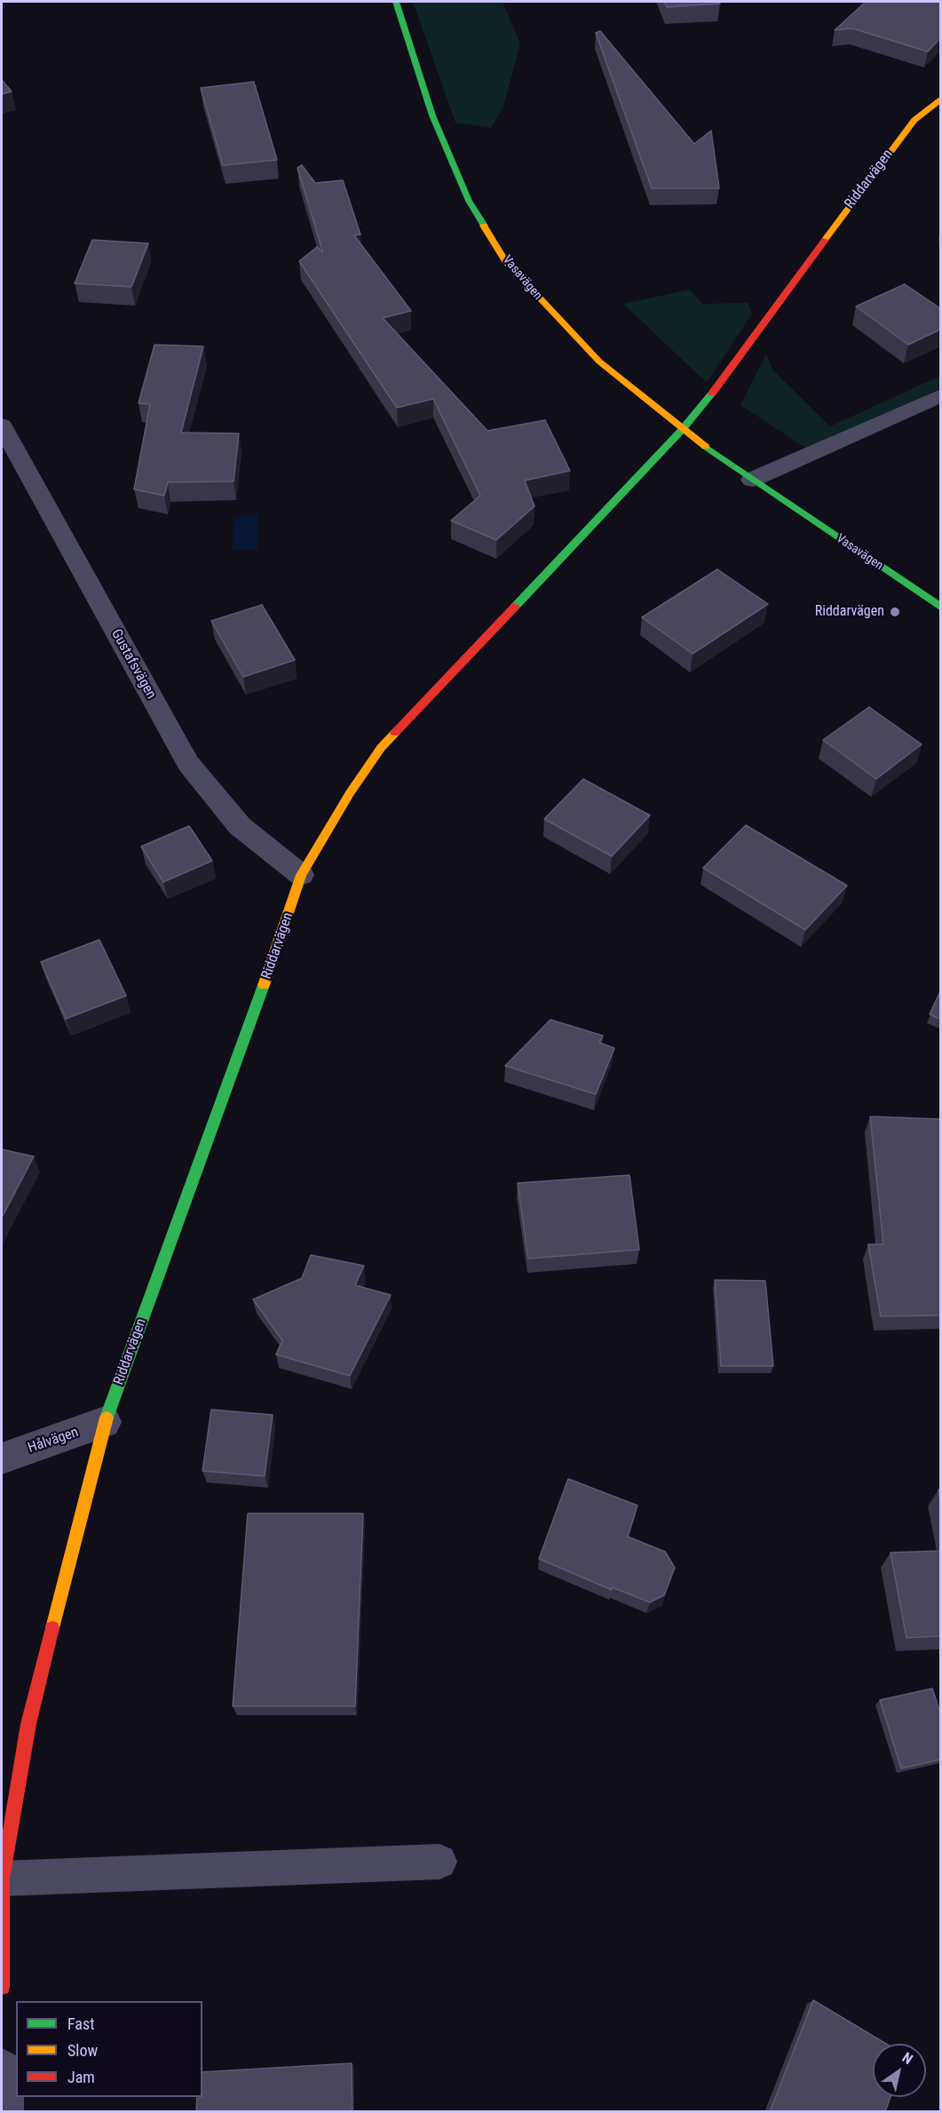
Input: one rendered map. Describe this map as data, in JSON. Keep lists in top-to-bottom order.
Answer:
{
  "streets": {
    "street": [
      "Riddarvägen",
      "Vasavägen",
      "Gustafsvägen",
      "Hålvägen"
    ]
  },
  "crossings": [
    ["Riddarvägen", "Vasavägen"],
    ["Riddarvägen", "Gustafsvägen"],
    ["Riddarvägen", "Hålvägen"]
  ],
  "places": ["Riddarvägen"],
  "legend": ["Fast", "Slow", "Jam"],
  "north": "top right"
}
